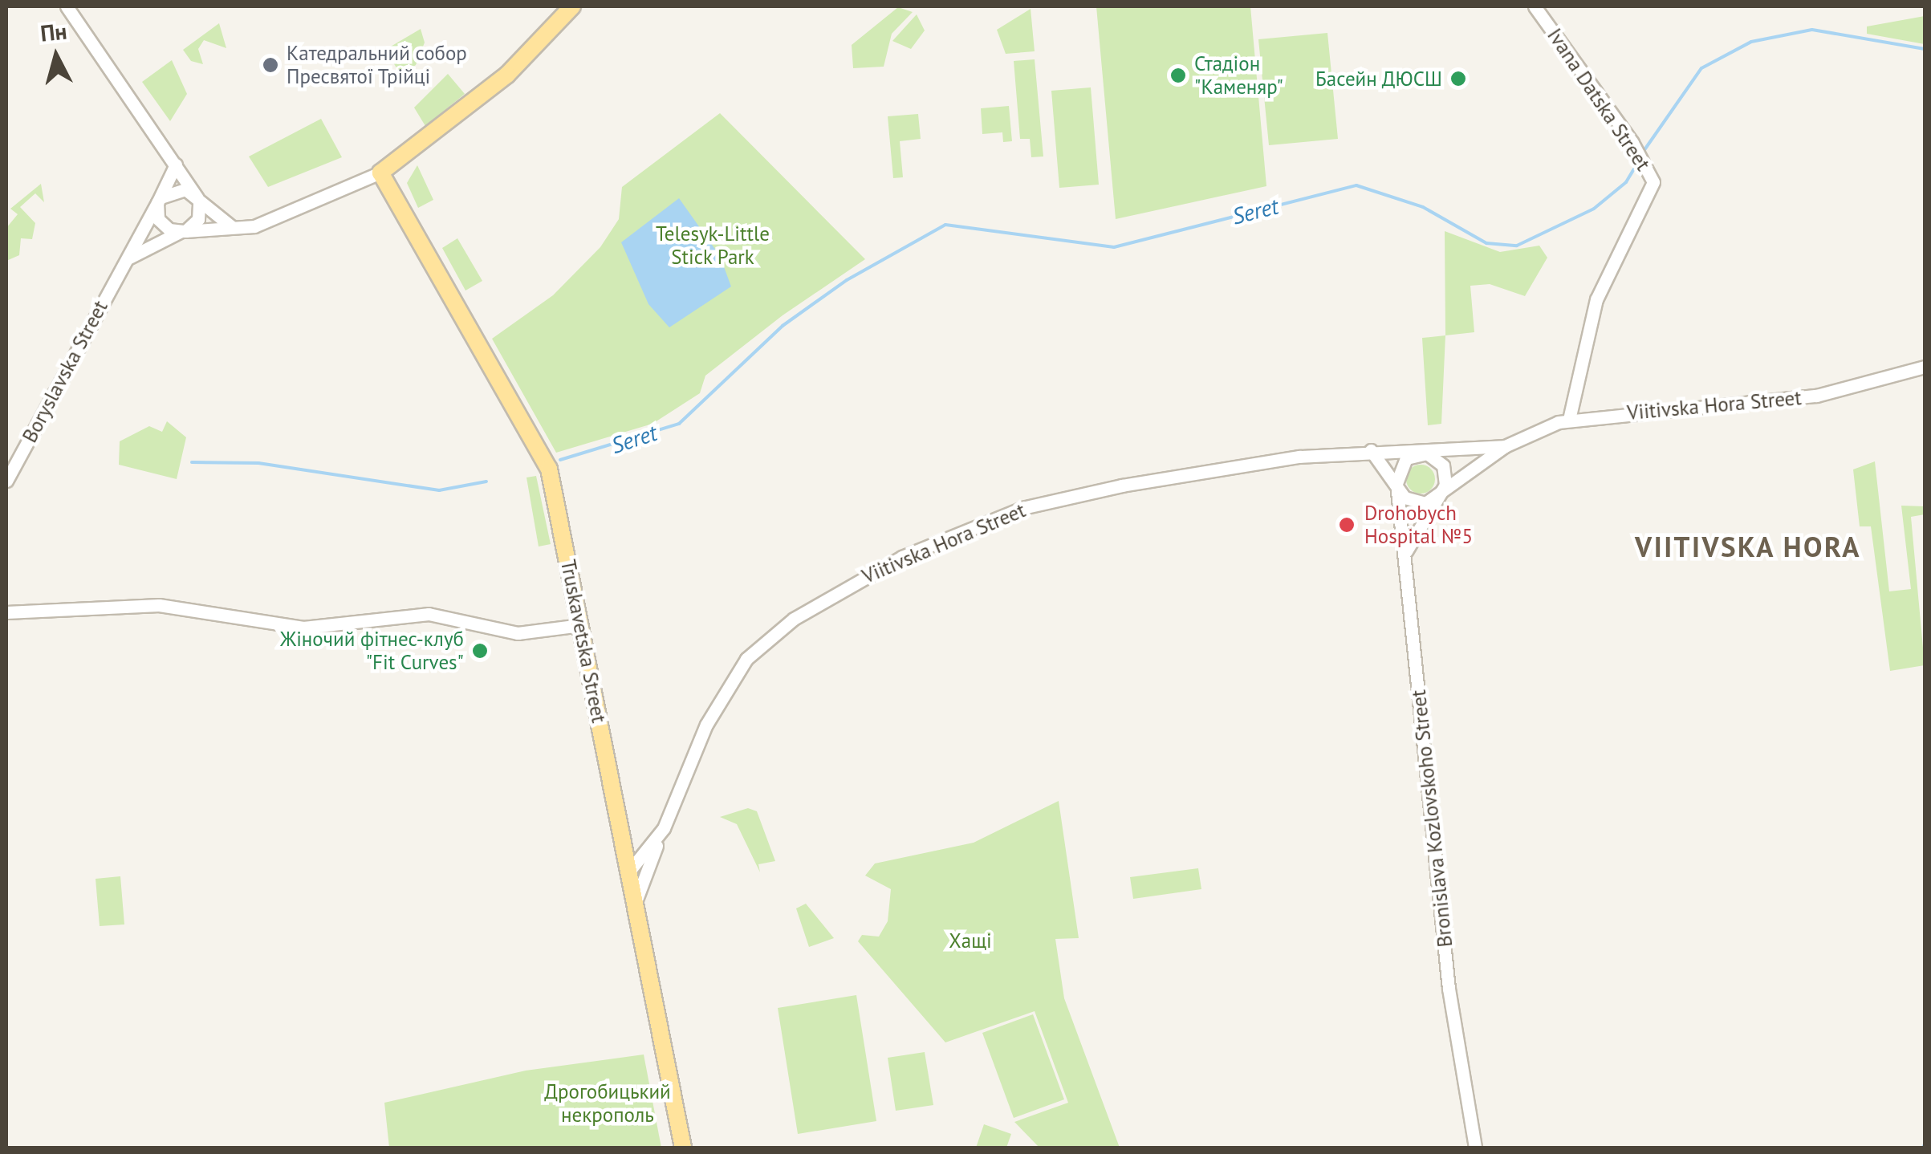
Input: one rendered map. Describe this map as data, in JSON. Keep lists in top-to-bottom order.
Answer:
{
  "streets": {
    "main road": ["Truskavetska Street"],
    "street": [
      "Ivana Datska Street",
      "Boryslavska Street",
      "Viitivska Hora Street",
      "Bronislava Kozlovskoho Street"
    ]
  },
  "crossings": [
    ["Ivana Datska Street", "Viitivska Hora Street"],
    ["Viitivska Hora Street", "Truskavetska Street"],
    ["Viitivska Hora Street", "Bronislava Kozlovskoho Street"]
  ],
  "districts": ["VIITIVSKA HORA"],
  "water": ["Seret"],
  "parks": ["Telesyk-Little Stick Park", "Хащі", "Дрогобицький некрополь"],
  "places": [
    "Катедральний собор Пресвятої Трійці",
    "Стадіон \"Каменяр\"",
    "Басейн ДЮСШ",
    "Drohobych Hospital №5",
    "Жіночий фітнес-клуб \"Fit Curves\""
  ],
  "north": "top"
}
